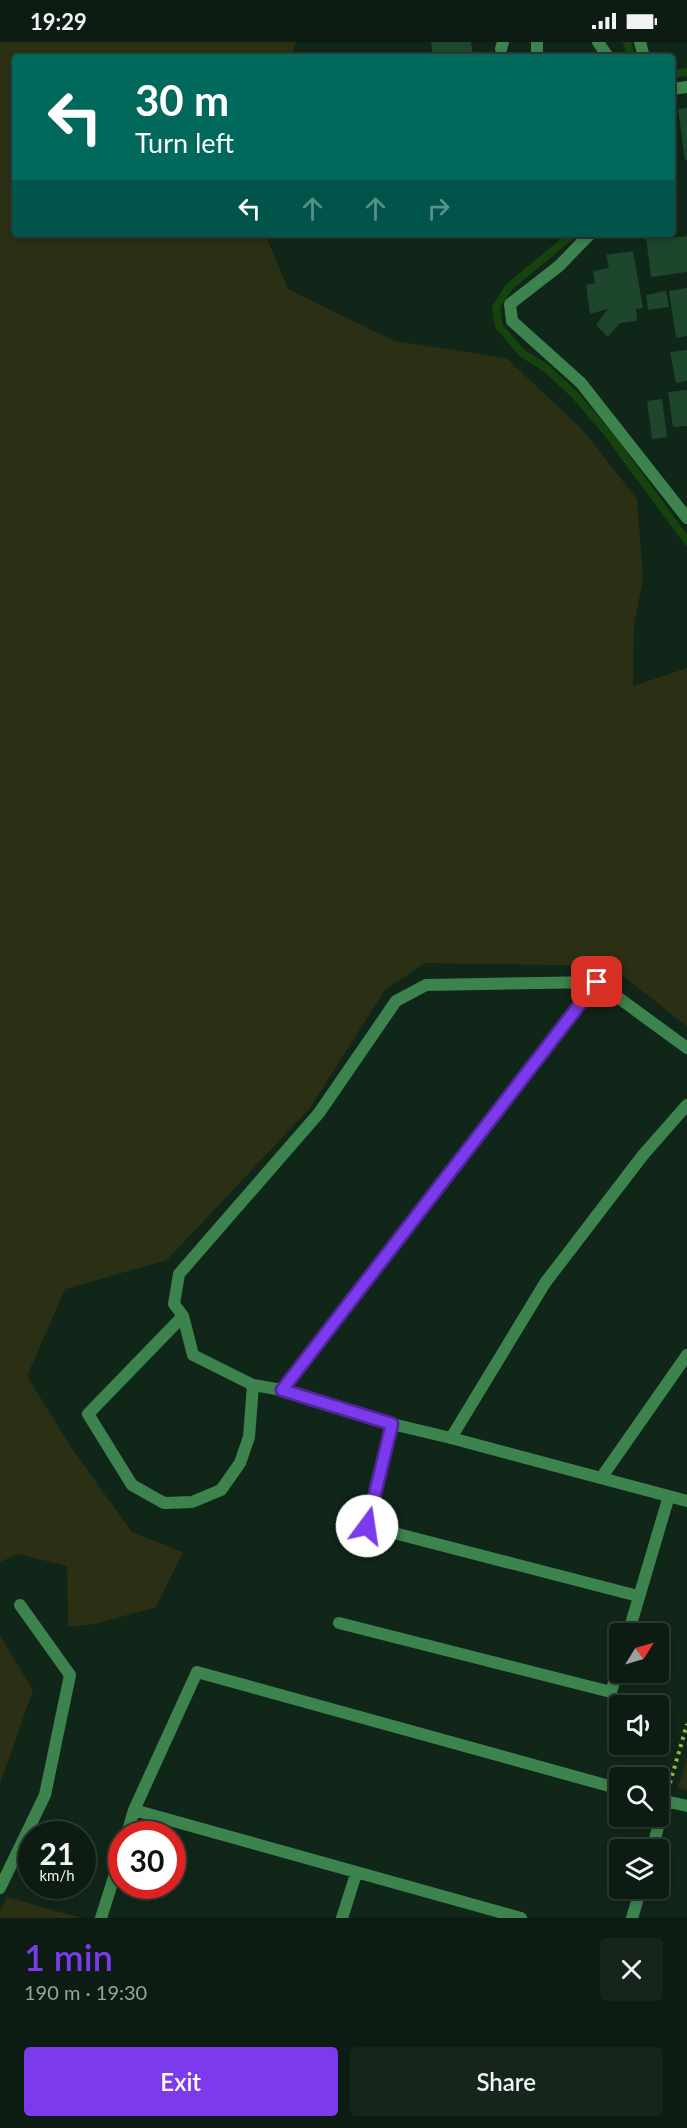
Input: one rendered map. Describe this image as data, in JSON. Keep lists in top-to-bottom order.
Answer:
{
  "north": "top right",
  "page": {
    "status": "19:29",
    "turn": ["30 m", "Turn left"],
    "speed": "21 km/h",
    "limit": "30",
    "heading": ["1 min", "190 m · 19:30"],
    "buttons": ["Exit", "Share"]
  }
}
